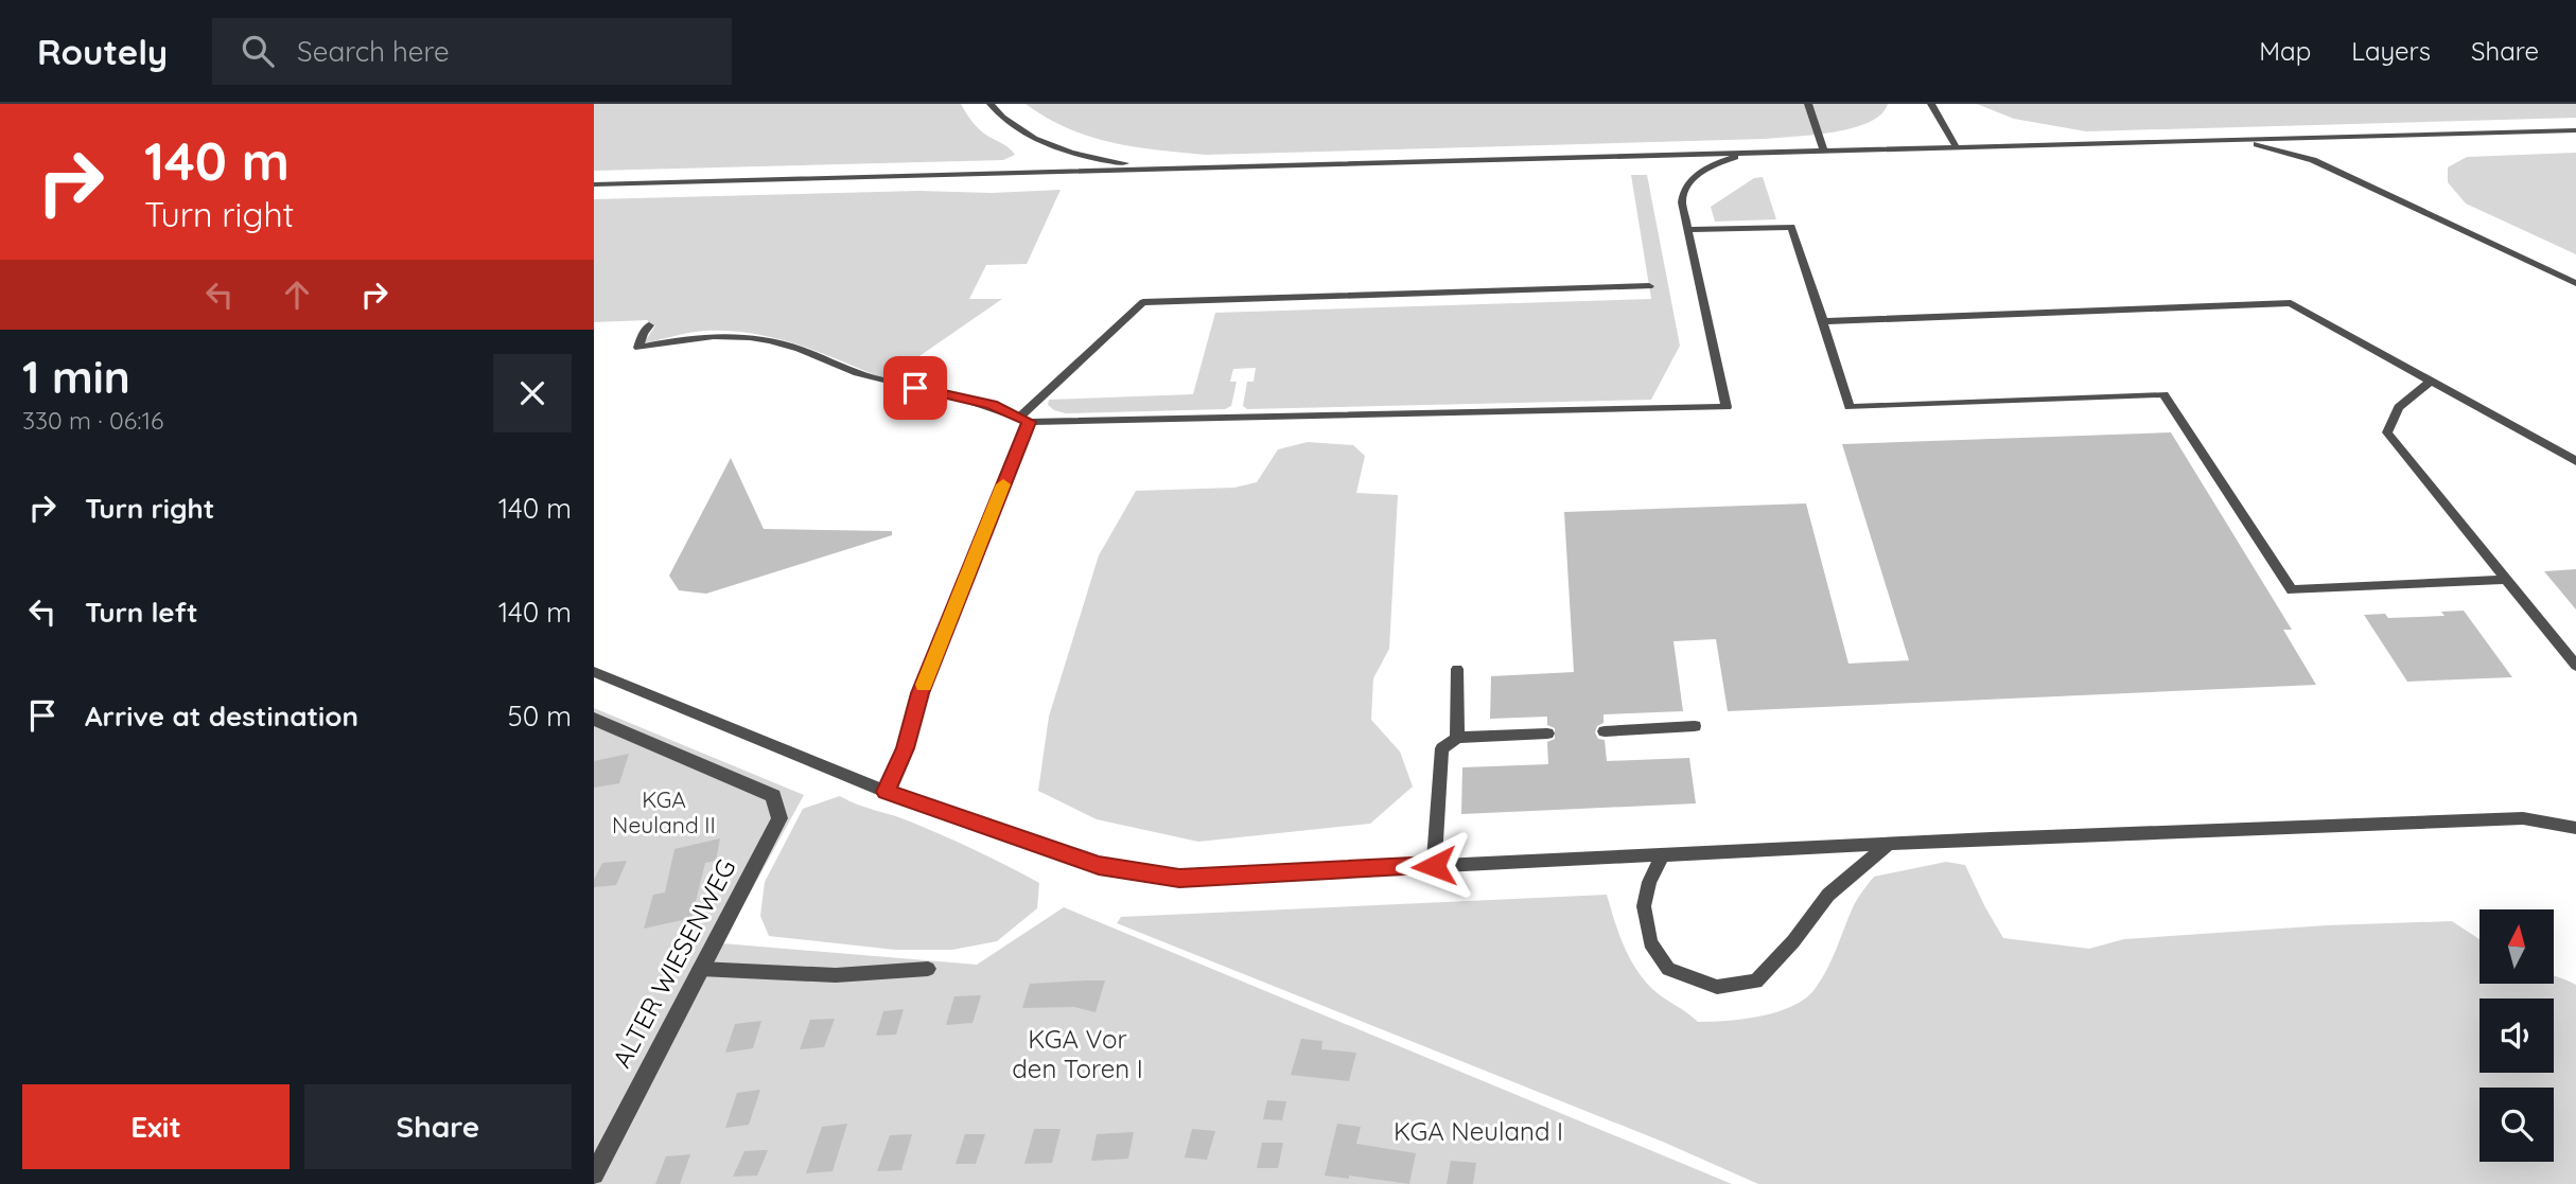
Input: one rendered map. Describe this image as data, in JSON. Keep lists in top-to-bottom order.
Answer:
{
  "streets": {
    "street": ["ALTER WIESENWEG"]
  },
  "parks": ["KGA Neuland II", "KGA Vor den Toren I", "KGA Neuland I"],
  "north": "top",
  "page": {
    "header": "Routely",
    "search": "Search here",
    "nav": ["Map", "Layers", "Share"],
    "turn": ["140 m", "Turn right"],
    "heading": ["1 min", "330 m · 06:16"],
    "list": [
      {
        "name": "Turn right",
        "value": "140 m"
      },
      {
        "name": "Turn left",
        "value": "140 m"
      },
      {
        "name": "Arrive at destination",
        "value": "50 m"
      }
    ],
    "buttons": ["Exit", "Share"]
  }
}
